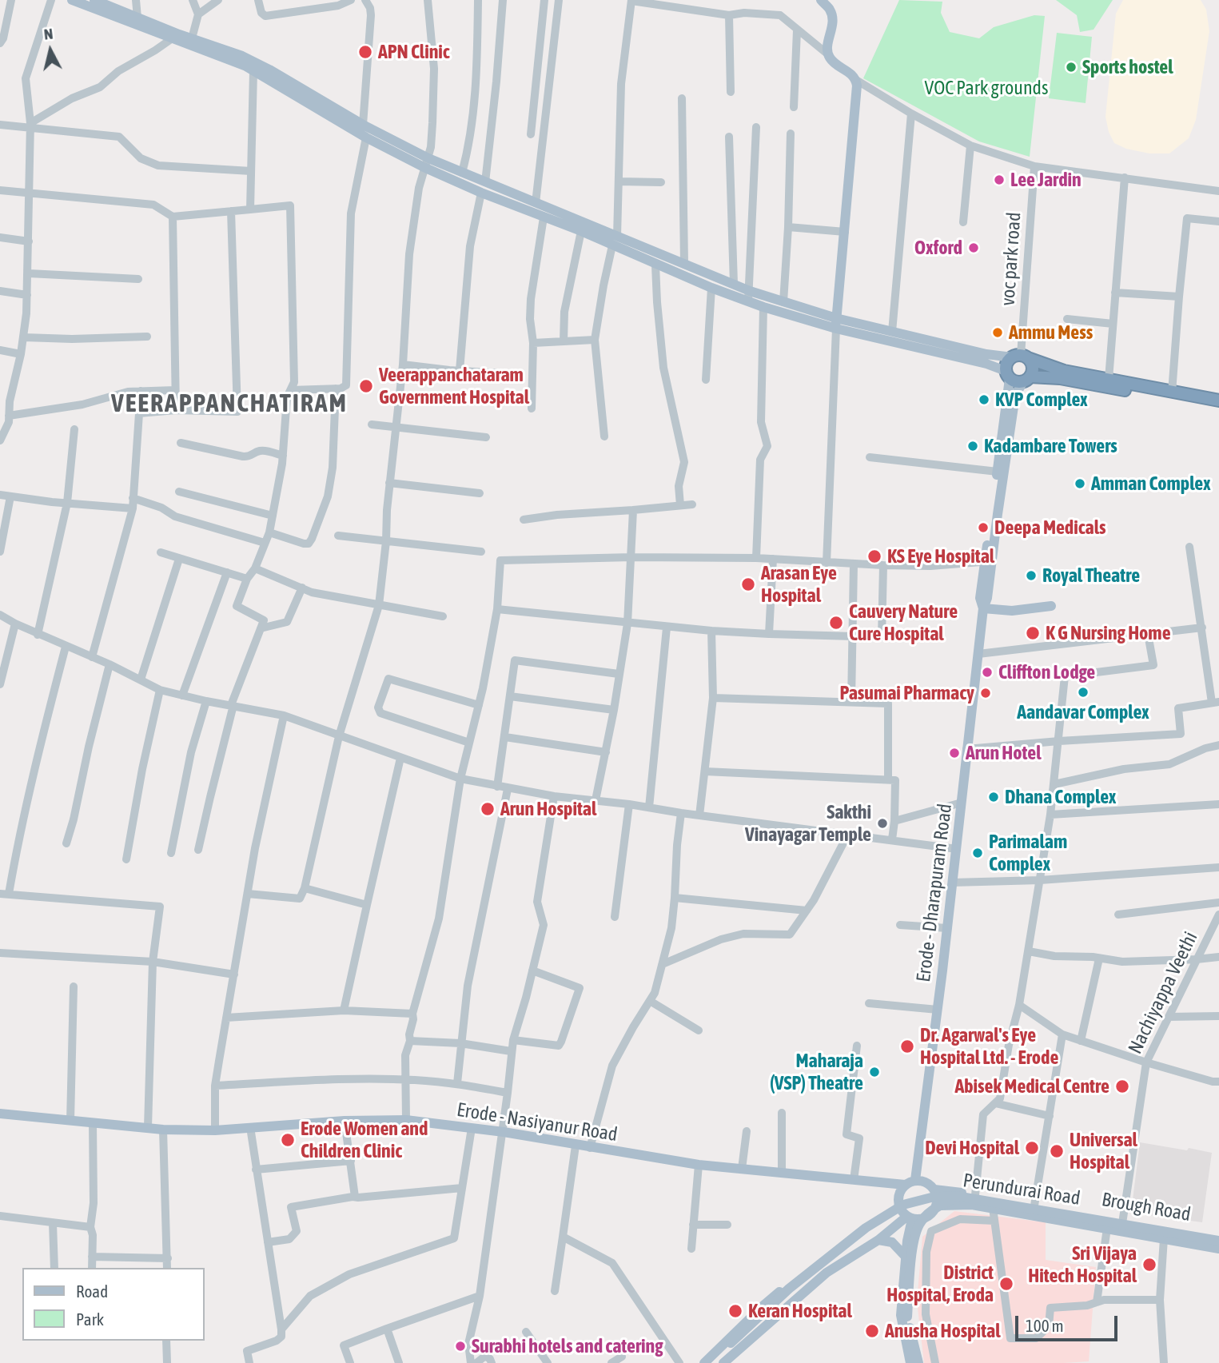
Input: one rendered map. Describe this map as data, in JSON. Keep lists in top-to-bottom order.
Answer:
{
  "streets": {
    "main road": [
      "Erode - Dharapuram Road",
      "Erode - Nasiyanur Road",
      "Perundurai Road",
      "Brough Road"
    ],
    "street": ["voc park road", "Nachiyappa Veethi"]
  },
  "crossings": [
    ["voc park road", "Erode - Dharapuram Road"],
    ["Erode - Dharapuram Road", "Erode - Nasiyanur Road"],
    ["Erode - Dharapuram Road", "Brough Road"],
    ["Nachiyappa Veethi", "Brough Road"],
    ["Erode - Nasiyanur Road", "Brough Road"],
    ["Perundurai Road", "Brough Road"]
  ],
  "districts": ["VEERAPPANCHATIRAM"],
  "parks": ["VOC Park grounds"],
  "places": [
    "APN Clinic",
    "Sports hostel",
    "Lee Jardin",
    "Oxford",
    "Ammu Mess",
    "Veerappanchataram Government Hospital",
    "KVP Complex",
    "Kadambare Towers",
    "Amman Complex",
    "Deepa Medicals",
    "KS Eye Hospital",
    "Royal Theatre",
    "Arasan Eye Hospital",
    "Cauvery Nature Cure Hospital",
    "K G Nursing Home",
    "Cliffton Lodge",
    "Aandavar Complex",
    "Pasumai Pharmacy",
    "Arun Hotel",
    "Dhana Complex",
    "Arun Hospital",
    "Sakthi Vinayagar Temple",
    "Parimalam Complex",
    "Dr. Agarwal's Eye Hospital Ltd. - Erode",
    "Maharaja (VSP) Theatre",
    "Abisek Medical Centre",
    "Erode Women and Children Clinic",
    "Devi Hospital",
    "Universal Hospital",
    "Sri Vijaya Hitech Hospital",
    "District Hospital, Eroda",
    "Keran Hospital",
    "Anusha Hospital",
    "Surabhi hotels and catering"
  ],
  "legend": ["Road", "Park"],
  "scale_bar": "100 m",
  "north": "top"
}
